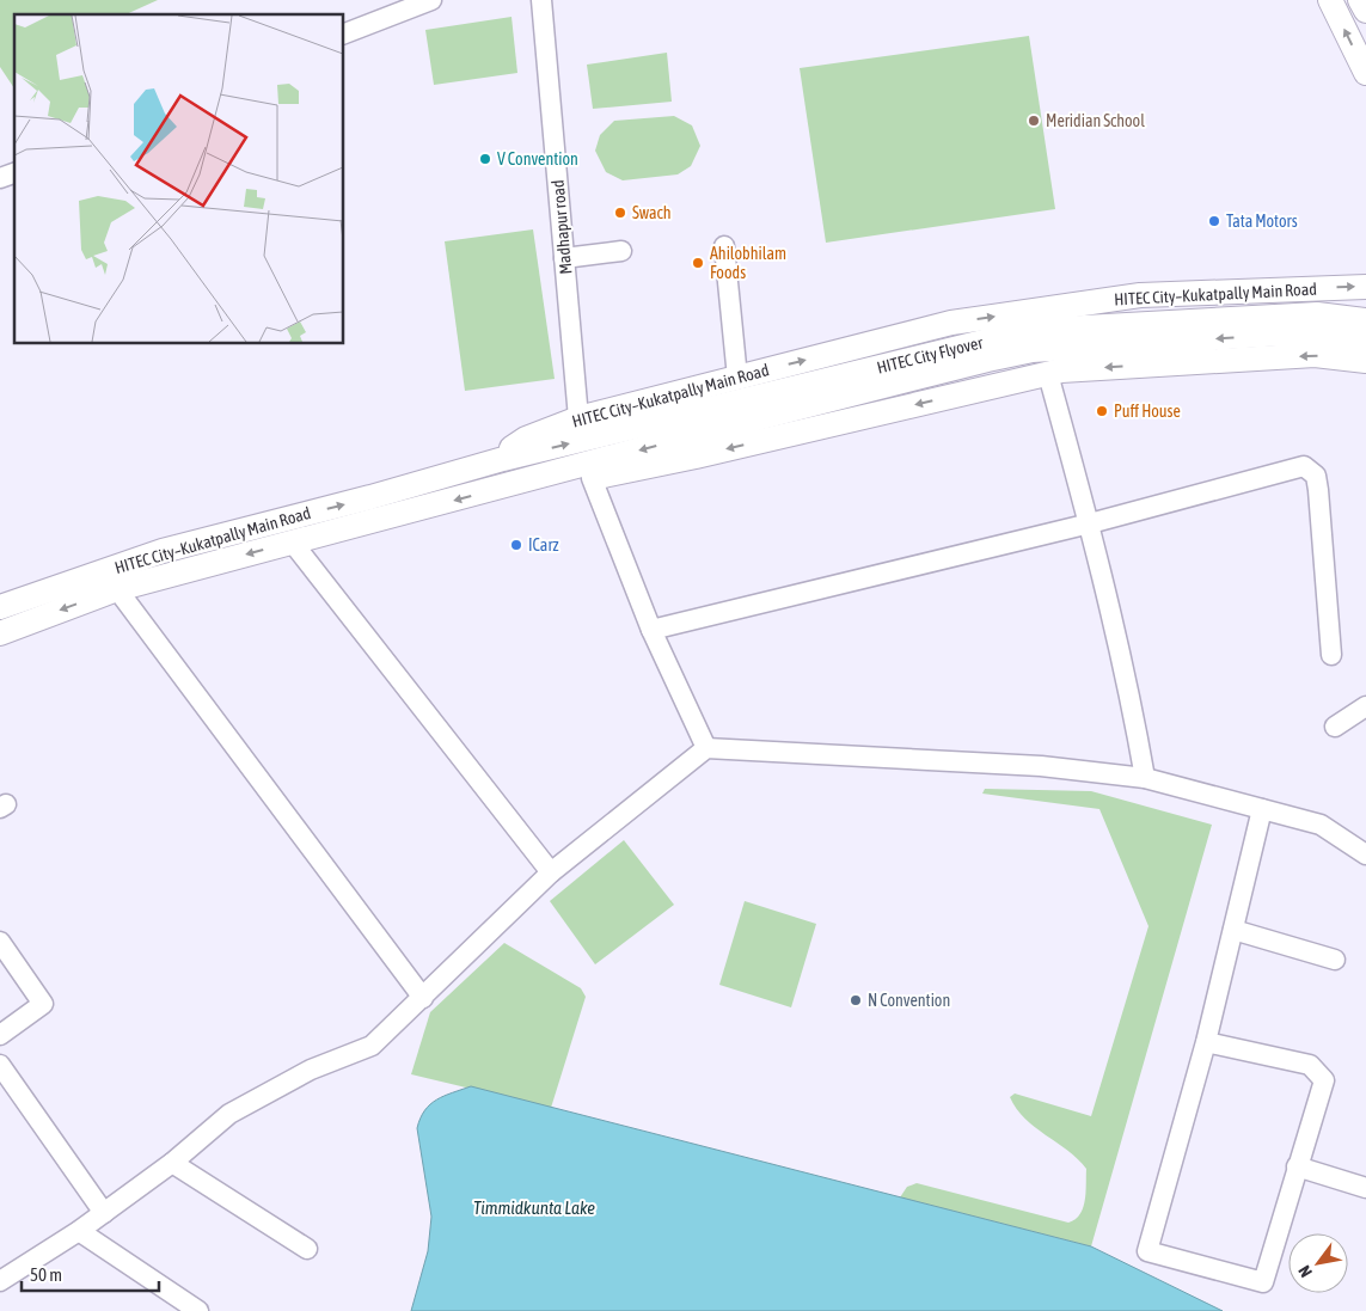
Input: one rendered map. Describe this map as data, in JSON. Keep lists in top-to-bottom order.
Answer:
{
  "streets": {
    "main road": ["HITEC City–Kukatpally Main Road", "HITEC City Flyover"],
    "street": ["Madhapur road"]
  },
  "crossings": [
    ["Madhapur road", "HITEC City–Kukatpally Main Road"],
    ["HITEC City–Kukatpally Main Road", "HITEC City Flyover"]
  ],
  "water": ["Timmidkunta Lake"],
  "places": [
    "Meridian School",
    "V Convention",
    "Swach",
    "Tata Motors",
    "Ahilobhilam Foods",
    "Puff House",
    "ICarz",
    "N Convention"
  ],
  "scale_bar": "50 m",
  "north": "bottom left"
}
